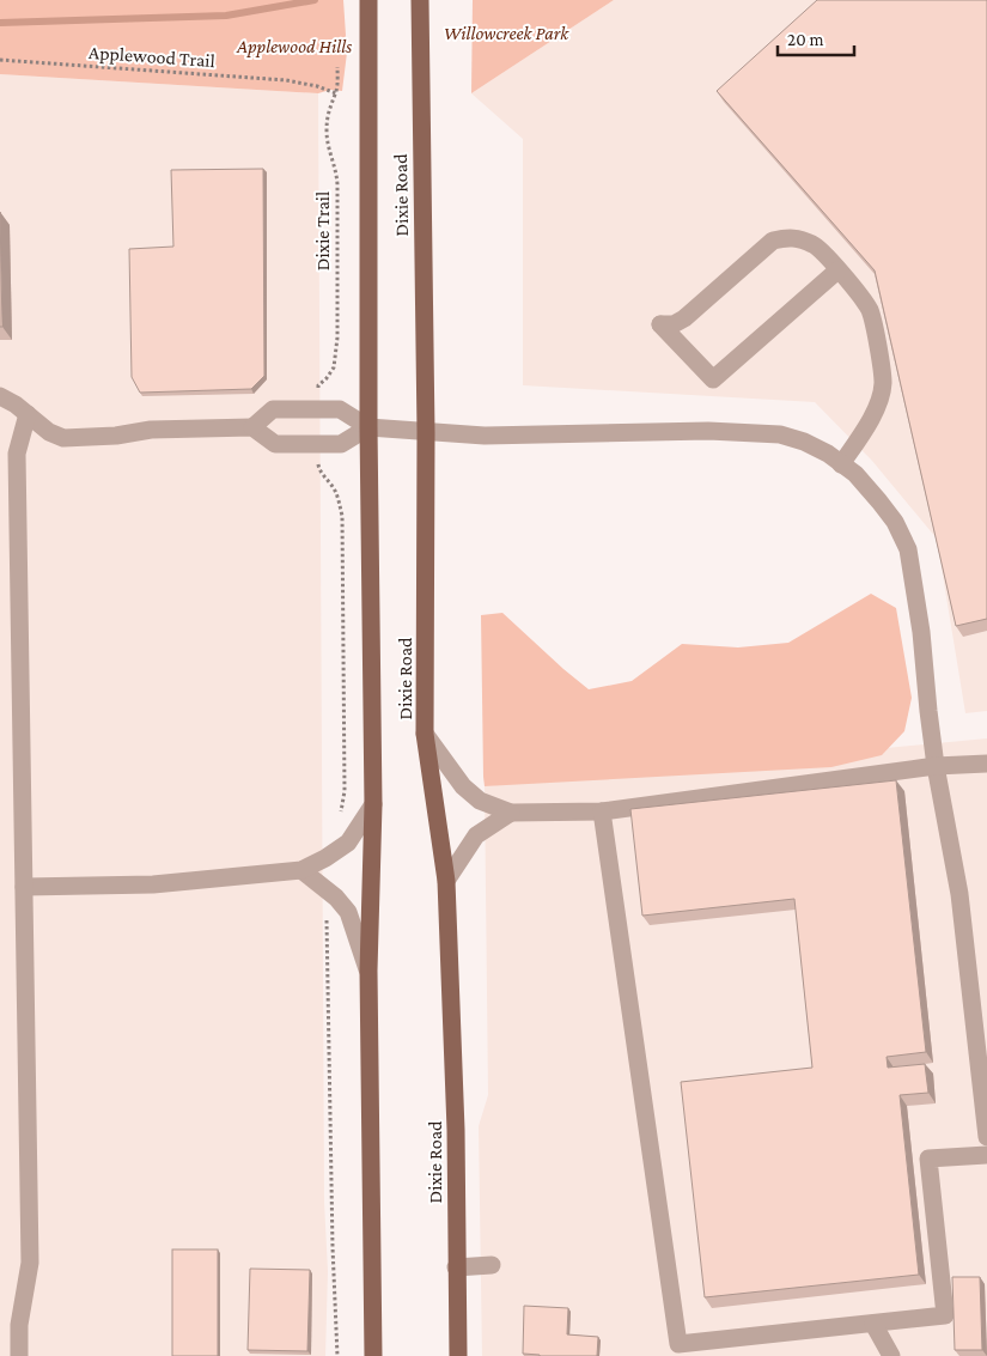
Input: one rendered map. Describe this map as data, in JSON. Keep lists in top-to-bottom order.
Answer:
{
  "streets": {
    "main road": ["Dixie Road"],
    "path": ["Applewood Trail", "Dixie Trail"]
  },
  "crossings": [
    ["Applewood Trail", "Dixie Trail"]
  ],
  "parks": ["Willowcreek Park", "Applewood Hills"],
  "scale_bar": "20 m"
}
